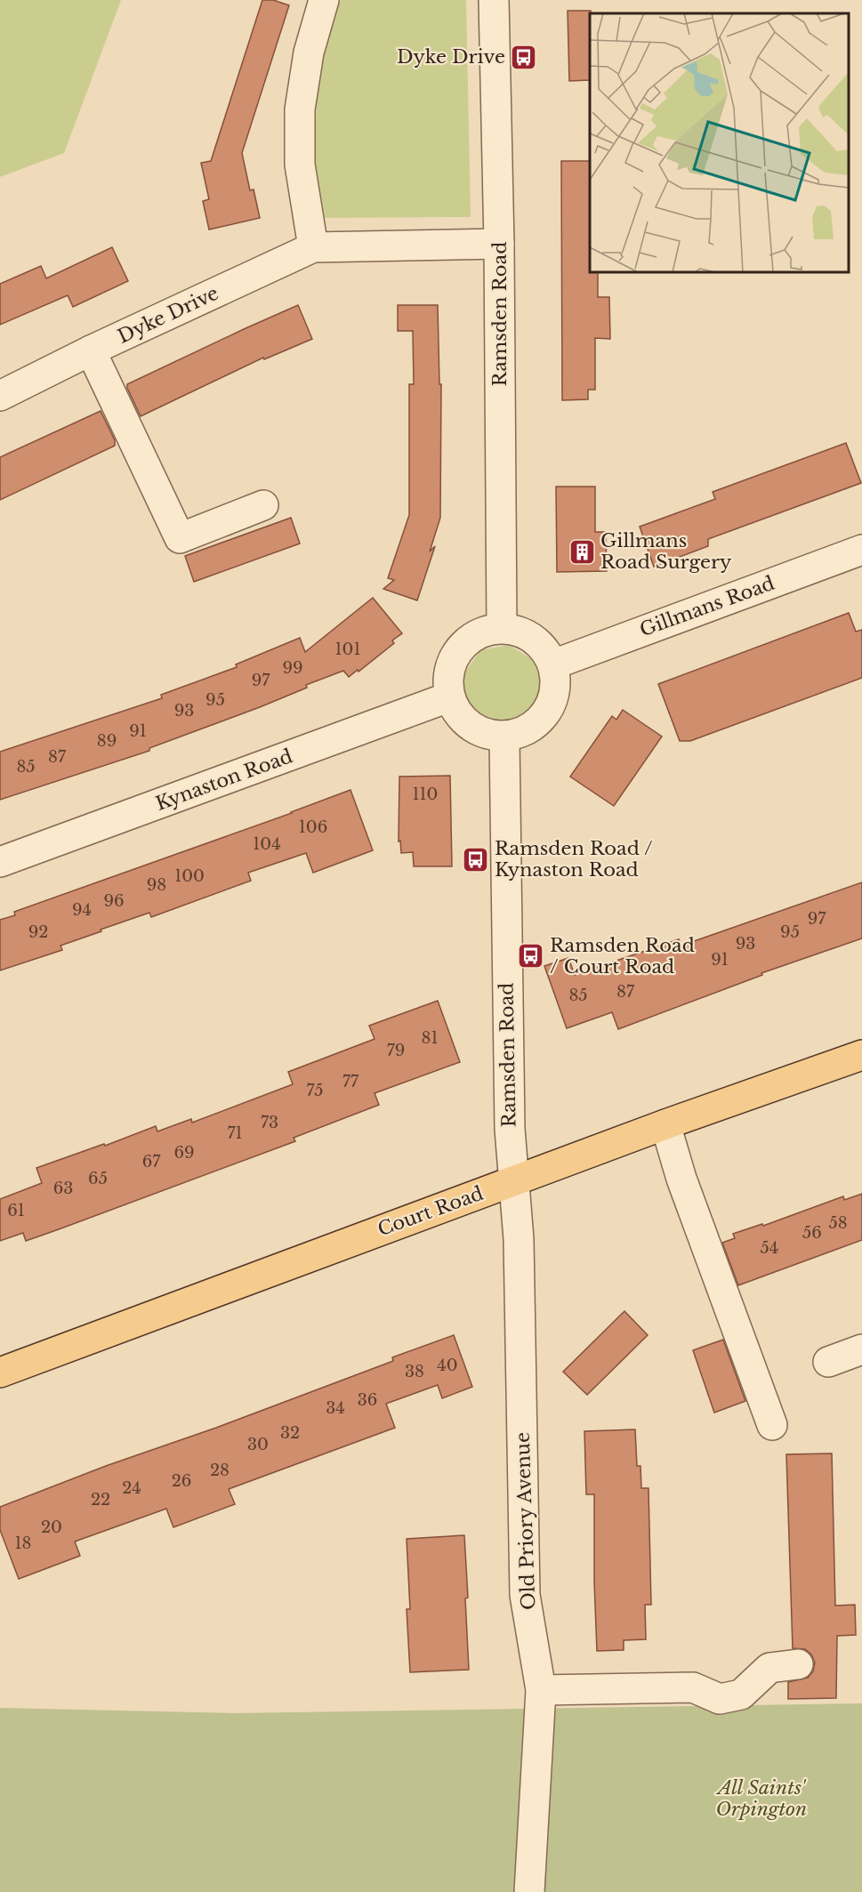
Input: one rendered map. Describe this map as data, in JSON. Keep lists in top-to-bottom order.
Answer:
{
  "streets": {
    "main road": ["Court Road"],
    "street": [
      "Ramsden Road",
      "Dyke Drive",
      "Gillmans Road",
      "Kynaston Road",
      "Old Priory Avenue"
    ]
  },
  "crossings": [
    ["Ramsden Road", "Dyke Drive"],
    ["Ramsden Road", "Gillmans Road"],
    ["Ramsden Road", "Kynaston Road"],
    ["Ramsden Road", "Court Road"],
    ["Ramsden Road", "Old Priory Avenue"],
    ["Gillmans Road", "Kynaston Road"],
    ["Court Road", "Old Priory Avenue"]
  ],
  "parks": ["All Saints' Orpington"],
  "places": {
    "bus stop": ["Dyke Drive", "Ramsden Road / Kynaston Road", "Ramsden Road / Court Road"],
    "building": ["Gillmans Road Surgery"]
  },
  "house_numbers": [
    "101",
    "99",
    "97",
    "95",
    "93",
    "91",
    "89",
    "87",
    "85",
    "110",
    "106",
    "104",
    "100",
    "98",
    "96",
    "94",
    "97",
    "92",
    "95",
    "93",
    "91",
    "87",
    "85",
    "81",
    "79",
    "77",
    "75",
    "73",
    "71",
    "69",
    "67",
    "65",
    "63",
    "61",
    "58",
    "56",
    "54",
    "40",
    "38",
    "36",
    "34",
    "32",
    "30",
    "28",
    "26",
    "24",
    "22",
    "20",
    "18"
  ]
}
